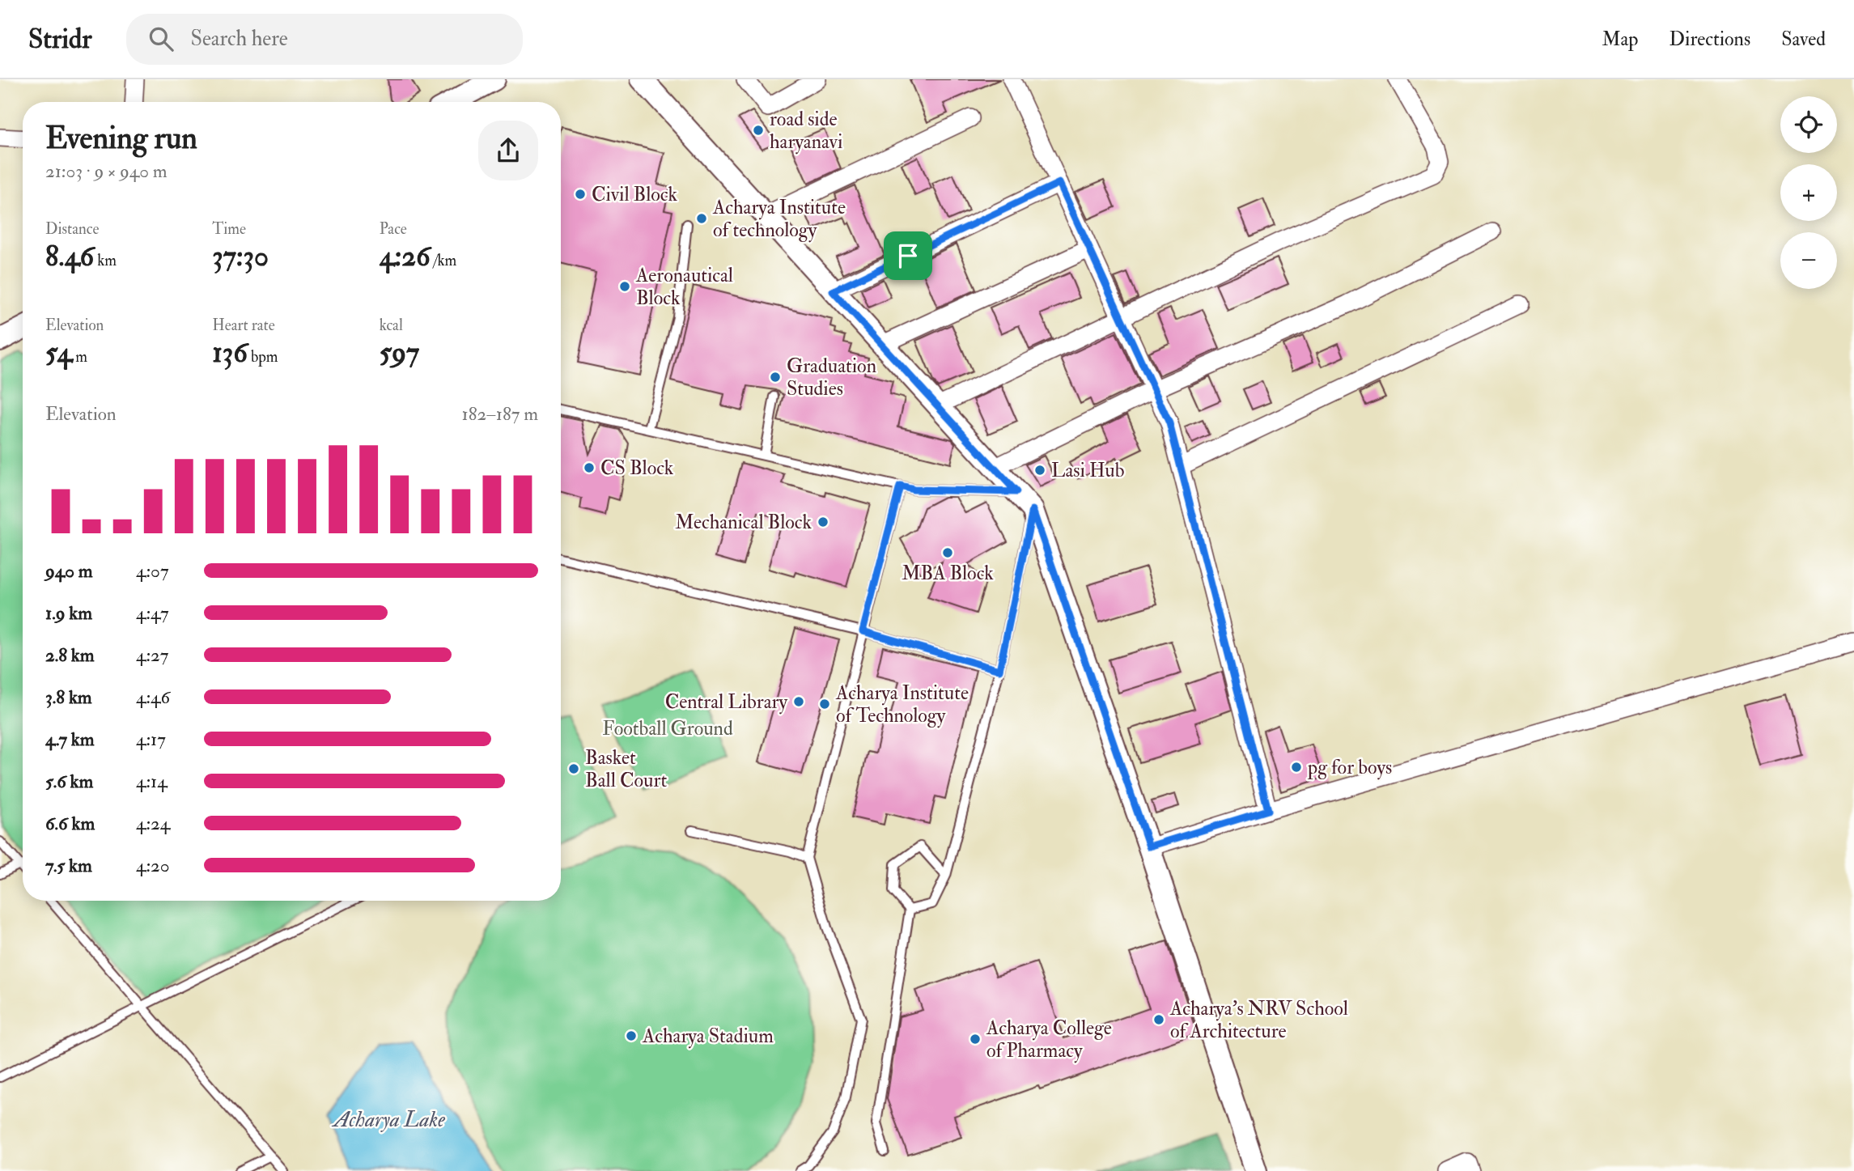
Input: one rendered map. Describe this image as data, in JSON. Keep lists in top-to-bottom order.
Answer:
{
  "water": ["Acharya Lake"],
  "parks": ["Football Ground"],
  "places": [
    "road side haryanavi",
    "Civil Block",
    "Acharya Institute of technology",
    "Aeronautical Block",
    "Graduation Studies",
    "CS Block",
    "Lasi Hub",
    "Mechanical Block",
    "MBA Block",
    "Central Library",
    "Acharya Institute of Technology",
    "pg for boys",
    "Basket Ball Court",
    "Acharya's NRV School of Architecture",
    "Acharya Stadium",
    "Acharya College of Pharmacy"
  ],
  "page": {
    "header": "Stridr",
    "search": "Search here",
    "nav": ["Map", "Directions", "Saved"],
    "map_buttons": ["+", "−"],
    "heading": ["Evening run", "21:03 · 9 × 940 m"],
    "stats": [
      ["Distance", "8.46 km"],
      ["Time", "37:30"],
      ["Pace", "4:26 /km"],
      ["Elevation", "54 m"],
      ["Heart rate", "136 bpm"],
      ["kcal", "597"]
    ],
    "chart": ["Elevation", "182–187 m"],
    "list": [
      {
        "name": "940 m",
        "note": "4:07"
      },
      {
        "name": "1.9 km",
        "note": "4:47"
      },
      {
        "name": "2.8 km",
        "note": "4:27"
      },
      {
        "name": "3.8 km",
        "note": "4:46"
      },
      {
        "name": "4.7 km",
        "note": "4:17"
      },
      {
        "name": "5.6 km",
        "note": "4:14"
      },
      {
        "name": "6.6 km",
        "note": "4:24"
      },
      {
        "name": "7.5 km",
        "note": "4:20"
      }
    ]
  }
}
